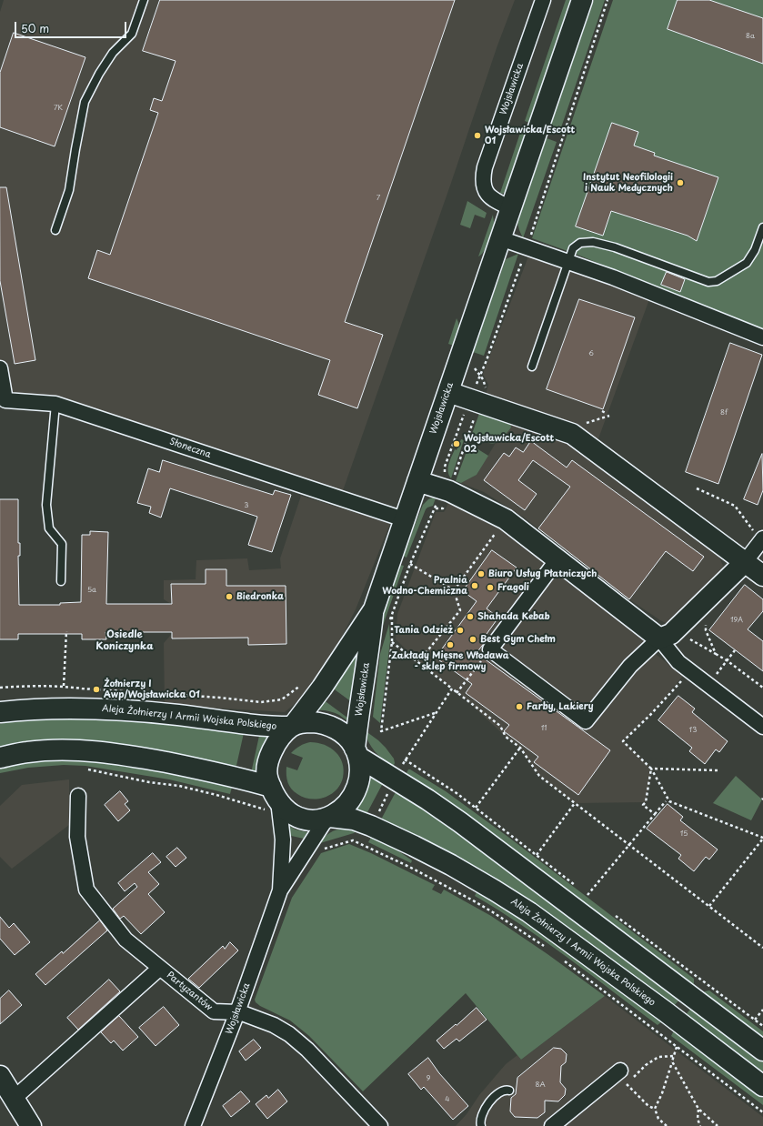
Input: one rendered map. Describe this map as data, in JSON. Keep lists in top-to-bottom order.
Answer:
{
  "streets": {
    "main road": ["Wojsławicka", "Aleja Żołnierzy I Armii Wojska Polskiego"],
    "street": ["Słoneczna", "Partyzantów"]
  },
  "crossings": [
    ["Wojsławicka", "Słoneczna"],
    ["Wojsławicka", "Aleja Żołnierzy I Armii Wojska Polskiego"],
    ["Wojsławicka", "Partyzantów"]
  ],
  "districts": ["Osiedle Koniczynka"],
  "places": [
    "Wojsławicka/Escott 01",
    "Instytut Neofilologii i Nauk Medycznych",
    "Wojsławicka/Escott 02",
    "Biuro Usług Płatniczych",
    "Pralnia Wodno-Chemiczna",
    "Fragoli",
    "Biedronka",
    "Shahada Kebab",
    "Tania Odzież",
    "Best Gym Chełm",
    "Zakłady Mięsne Włodawa - sklep firmowy",
    "Żołnierzy I Awp/Wojsławicka 01",
    "Farby, Lakiery"
  ],
  "house_numbers": [
    "8a",
    "7K",
    "7",
    "6",
    "8f",
    "3",
    "5a",
    "19A",
    "11",
    "13",
    "15",
    "9",
    "8A",
    "4"
  ],
  "scale_bar": "50 m"
}
